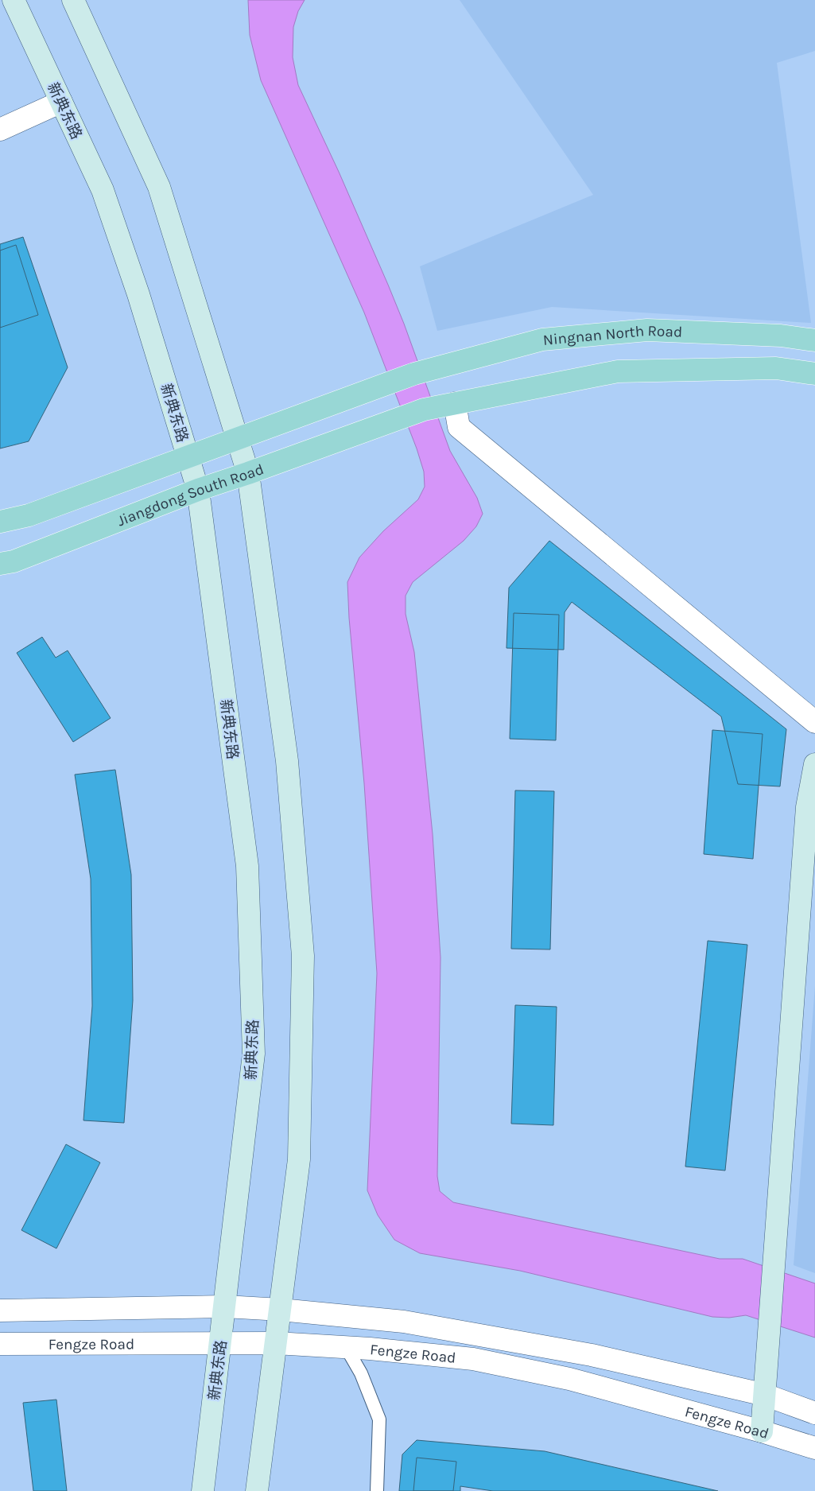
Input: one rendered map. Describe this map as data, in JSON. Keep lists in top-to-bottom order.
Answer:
{
  "streets": {
    "main road": ["新典东路", "Ningnan North Road", "Jiangdong South Road"],
    "street": ["Fengze Road"]
  },
  "crossings": [
    ["新典东路", "Jiangdong South Road"],
    ["新典东路", "Fengze Road"]
  ]
}
